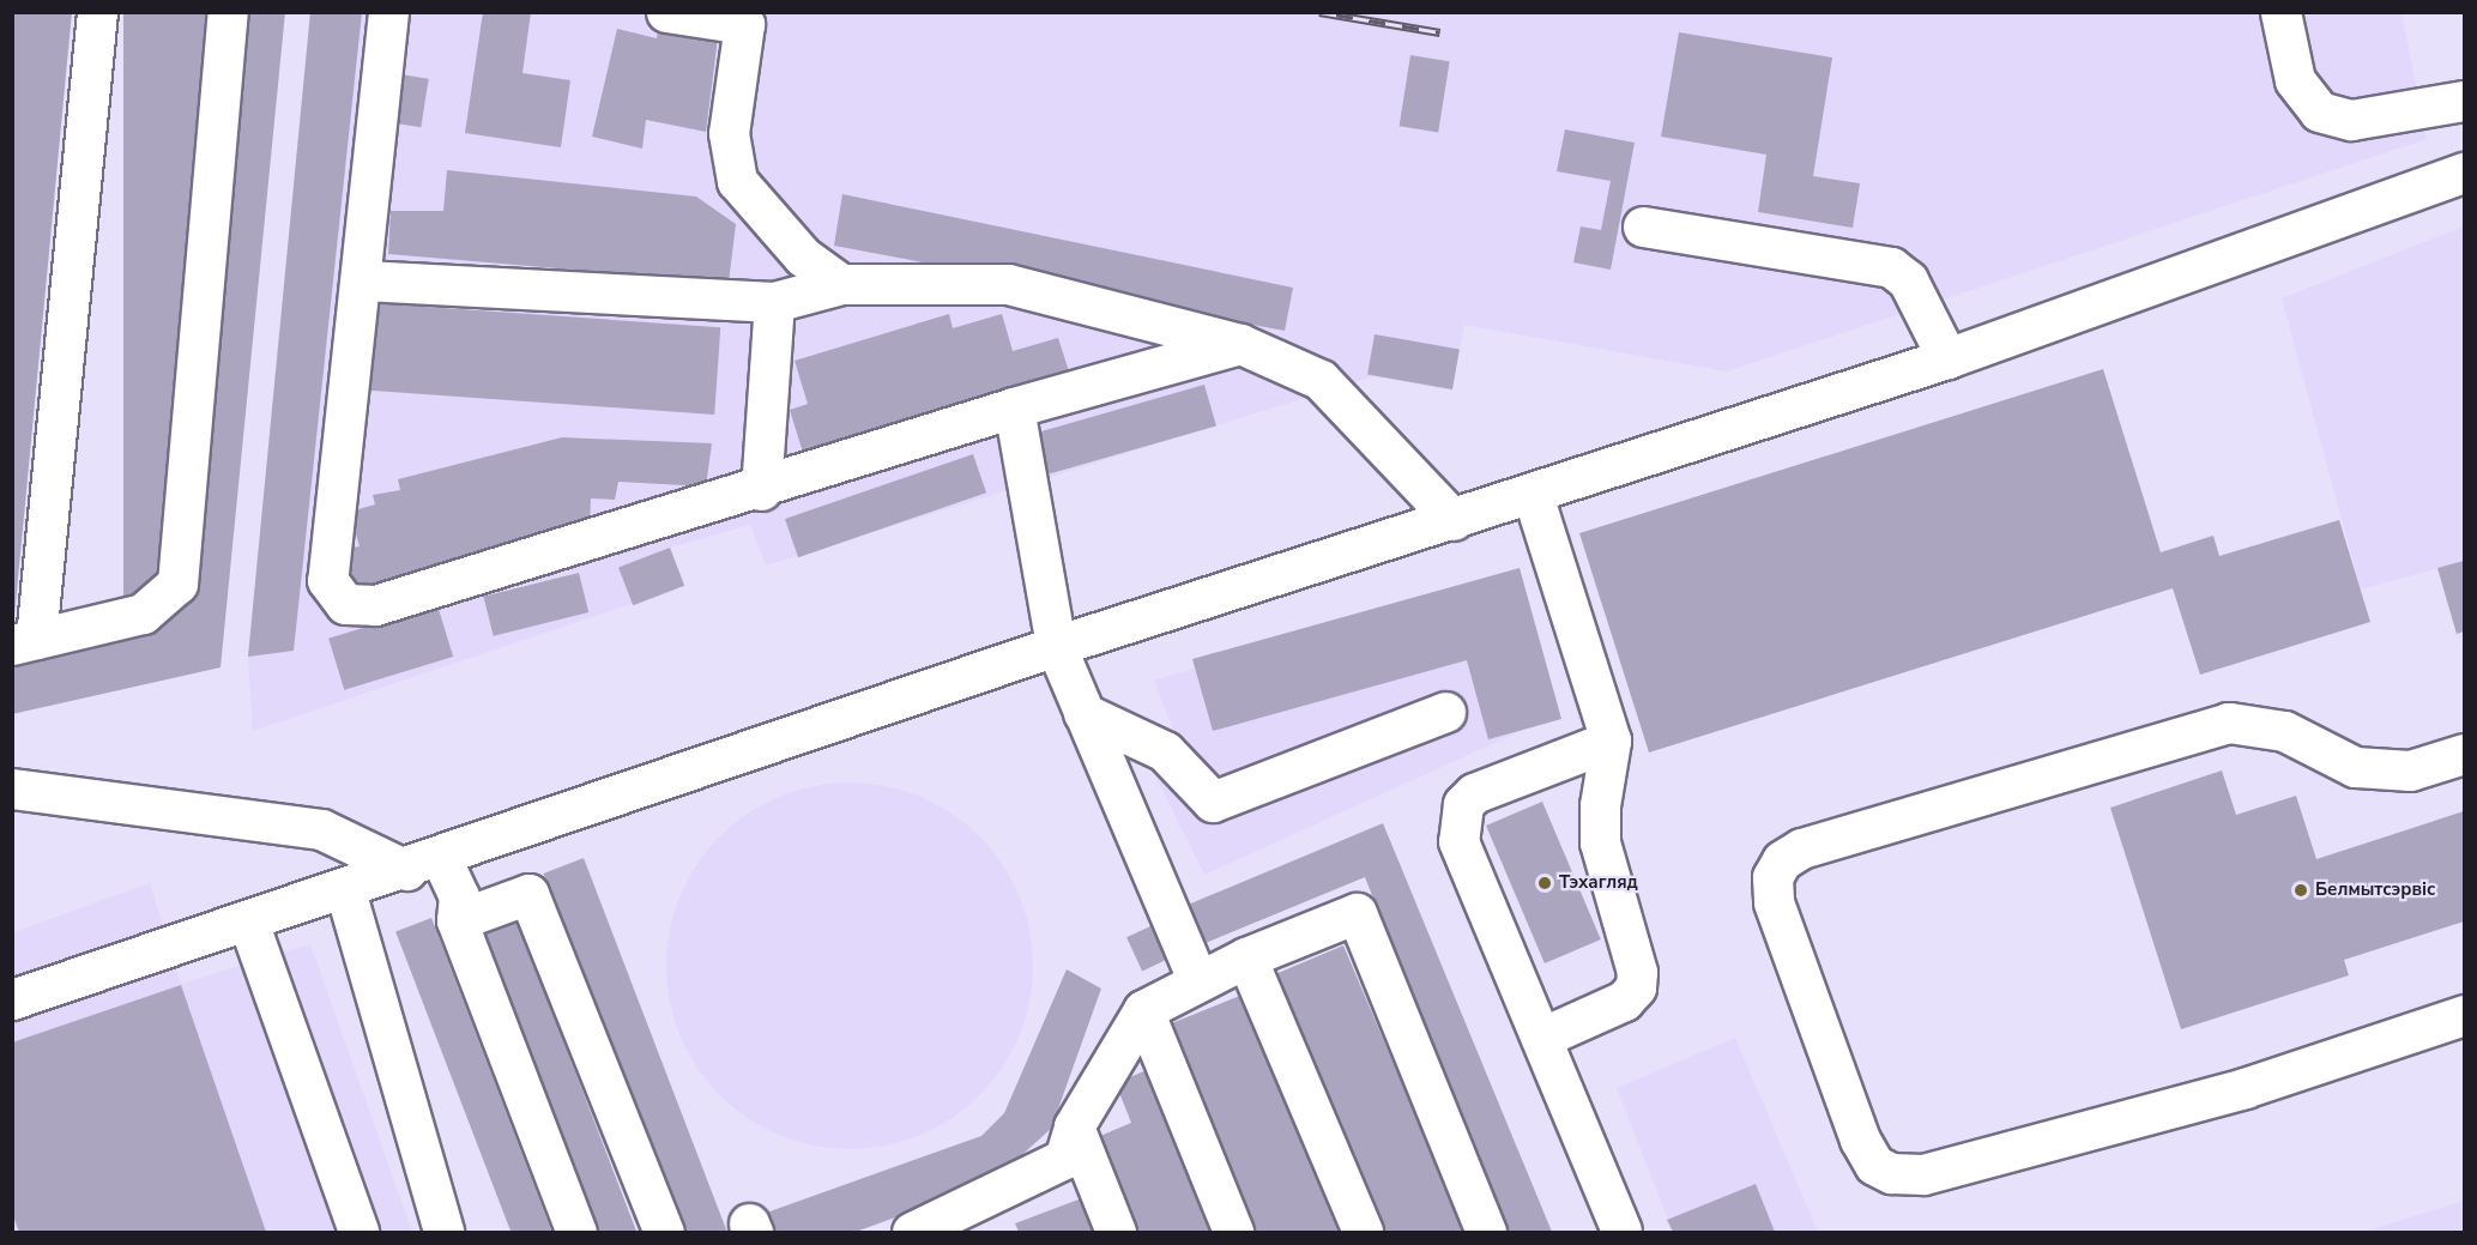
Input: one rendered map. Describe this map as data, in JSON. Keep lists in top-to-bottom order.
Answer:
{
  "places": ["Тэхагляд", "Белмытсэрвіс"]
}
